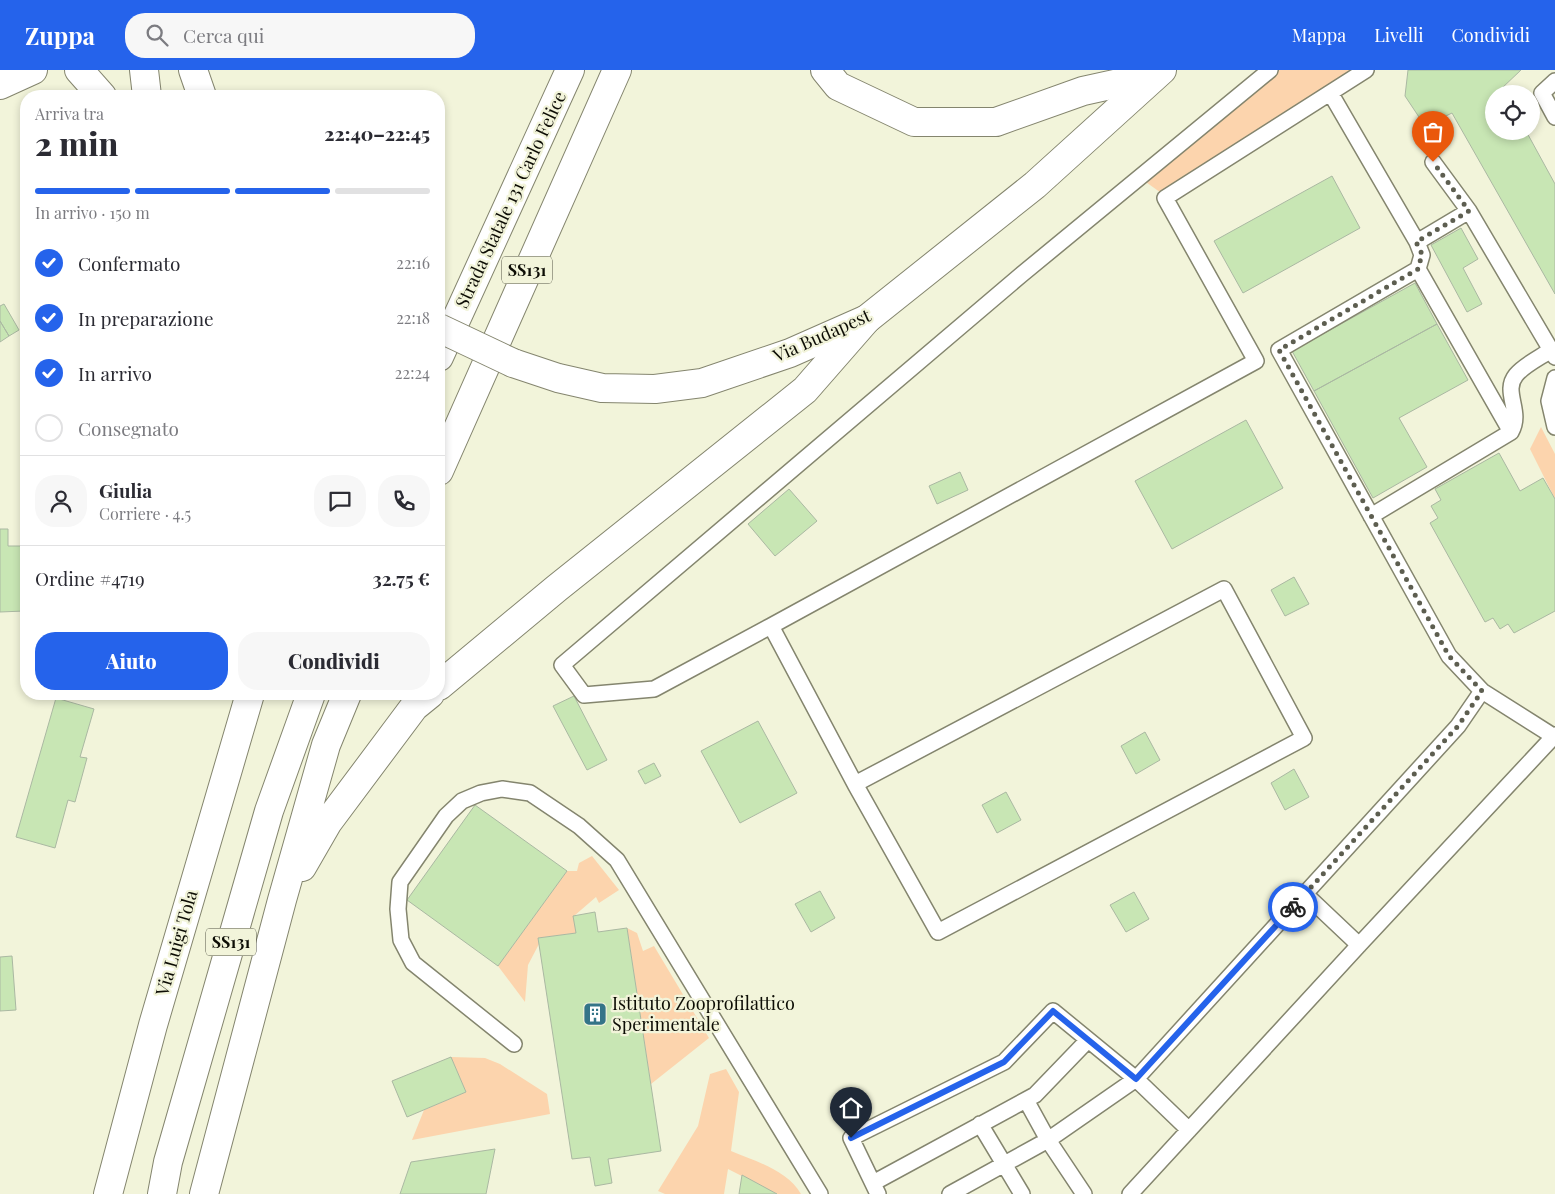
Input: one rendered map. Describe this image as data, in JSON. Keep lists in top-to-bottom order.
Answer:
{
  "streets": {
    "main road": [
      "Strada Statale 131 Carlo Felice",
      "SS131",
      "Via Budapest",
      "Via Luigi Tola"
    ]
  },
  "places": {
    "building": ["Istituto Zooprofilattico Sperimentale"]
  },
  "page": {
    "header": "Zuppa",
    "search": "Cerca qui",
    "nav": ["Mappa", "Livelli", "Condividi"],
    "heading": ["2 min", "Arriva tra", "22:40–22:45"],
    "panel": [
      "Giulia",
      "Corriere · 4.5",
      "Ordine #4719",
      "32.75 €"
    ],
    "bar": "In arrivo · 150 m",
    "list": [
      ["Confermato", "22:16"],
      ["In preparazione", "22:18"],
      ["In arrivo", "22:24"],
      "Consegnato"
    ],
    "buttons": ["Aiuto", "Condividi"]
  }
}
